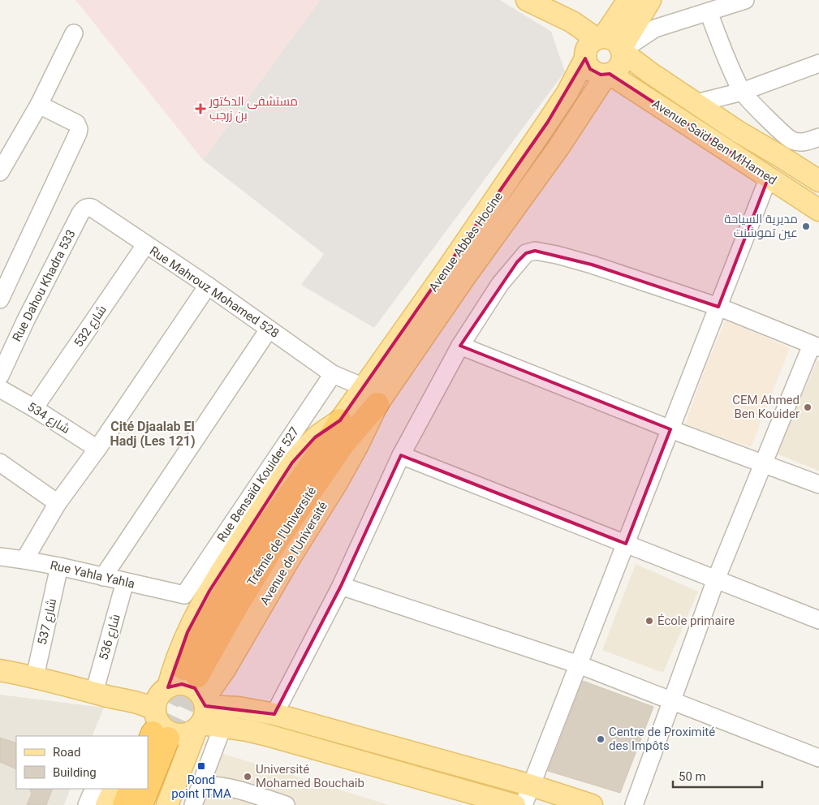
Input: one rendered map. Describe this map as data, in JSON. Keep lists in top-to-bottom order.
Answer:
{
  "streets": {
    "highway": ["Trémie de l'Université"],
    "main road": ["Avenue Saïd Ben M'Hamed", "Avenue Abbès Hocine", "Avenue de l'Université"],
    "street": [
      "Rue Dahou Khadra 533",
      "Rue Mahrouz Mohamed 528",
      "532 شارع",
      "534 شارع",
      "Rue Bensaïd Kouider 527",
      "Rue Yahla Yahla",
      "537 شارع",
      "شارع 536"
    ]
  },
  "crossings": [
    ["Avenue Saïd Ben M'Hamed", "Avenue Abbès Hocine"],
    ["Avenue Abbès Hocine", "Rue Mahrouz Mohamed 528"],
    ["Avenue Abbès Hocine", "Trémie de l'Université"],
    ["Avenue Abbès Hocine", "Avenue de l'Université"],
    ["Rue Dahou Khadra 533", "Rue Mahrouz Mohamed 528"],
    ["Rue Mahrouz Mohamed 528", "532 شارع"],
    ["Rue Mahrouz Mohamed 528", "Rue Bensaïd Kouider 527"],
    ["Rue Mahrouz Mohamed 528", "Trémie de l'Université"],
    ["Rue Mahrouz Mohamed 528", "Avenue de l'Université"],
    ["532 شارع", "534 شارع"],
    ["Rue Bensaïd Kouider 527", "Rue Yahla Yahla"],
    ["Trémie de l'Université", "Avenue de l'Université"],
    ["Rue Yahla Yahla", "537 شارع"],
    ["Rue Yahla Yahla", "شارع 536"]
  ],
  "districts": ["Cité Djaalab El Hadj (Les 121)"],
  "places": {
    "health": ["مستشفى الدكتور بن زرجب"],
    "other": [
      "مديرية السياحة عين تموشنت",
      "CEM Ahmed Ben Kouider",
      "École primaire",
      "Centre de Proximité des Impôts",
      "Université Mohamed Bouchaib"
    ],
    "transit": ["Rond point ITMA"]
  },
  "legend": ["Road", "Building"],
  "scale_bar": "50 m"
}
